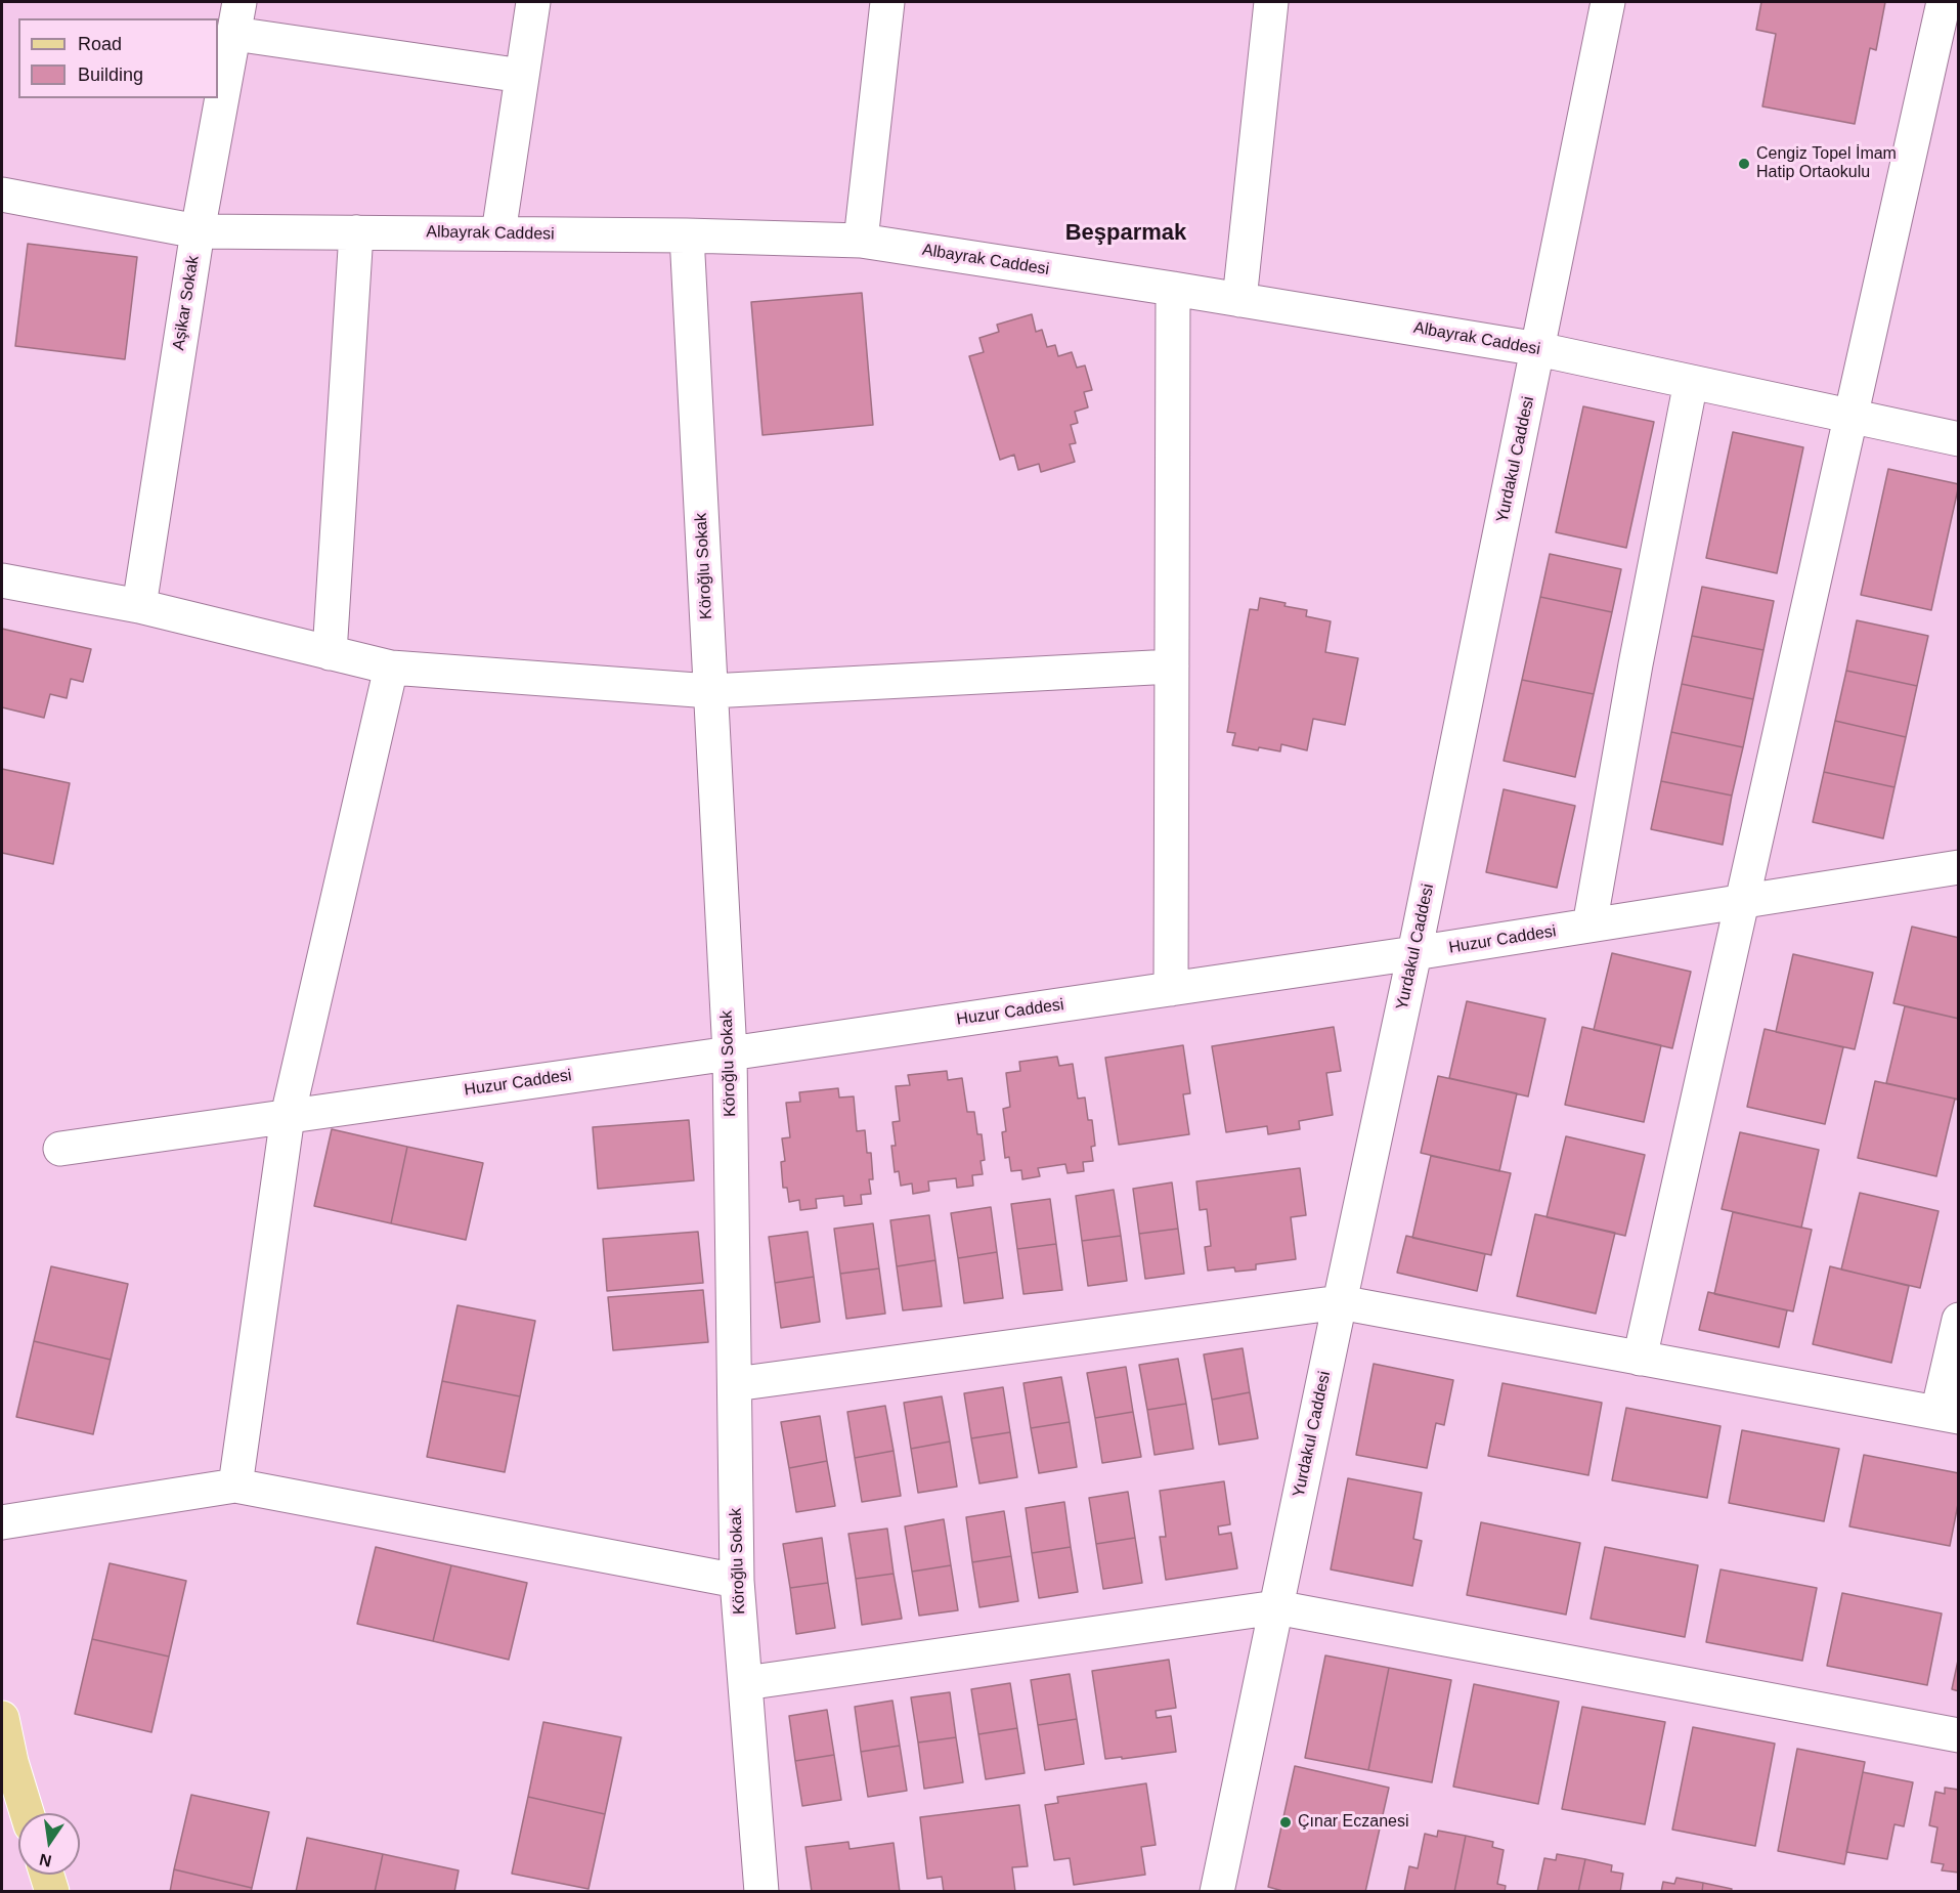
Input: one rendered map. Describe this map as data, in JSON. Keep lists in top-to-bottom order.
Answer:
{
  "streets": {
    "street": [
      "Albayrak Caddesi",
      "Aşikar Sokak",
      "Yurdakul Caddesi",
      "Köroğlu Sokak",
      "Huzur Caddesi"
    ]
  },
  "crossings": [
    ["Albayrak Caddesi", "Aşikar Sokak"],
    ["Albayrak Caddesi", "Yurdakul Caddesi"],
    ["Albayrak Caddesi", "Köroğlu Sokak"],
    ["Yurdakul Caddesi", "Huzur Caddesi"],
    ["Köroğlu Sokak", "Huzur Caddesi"]
  ],
  "districts": ["Beşparmak"],
  "places": ["Cengiz Topel İmam Hatip Ortaokulu", "Çınar Eczanesi"],
  "legend": ["Road", "Building"],
  "north": "bottom"
}
